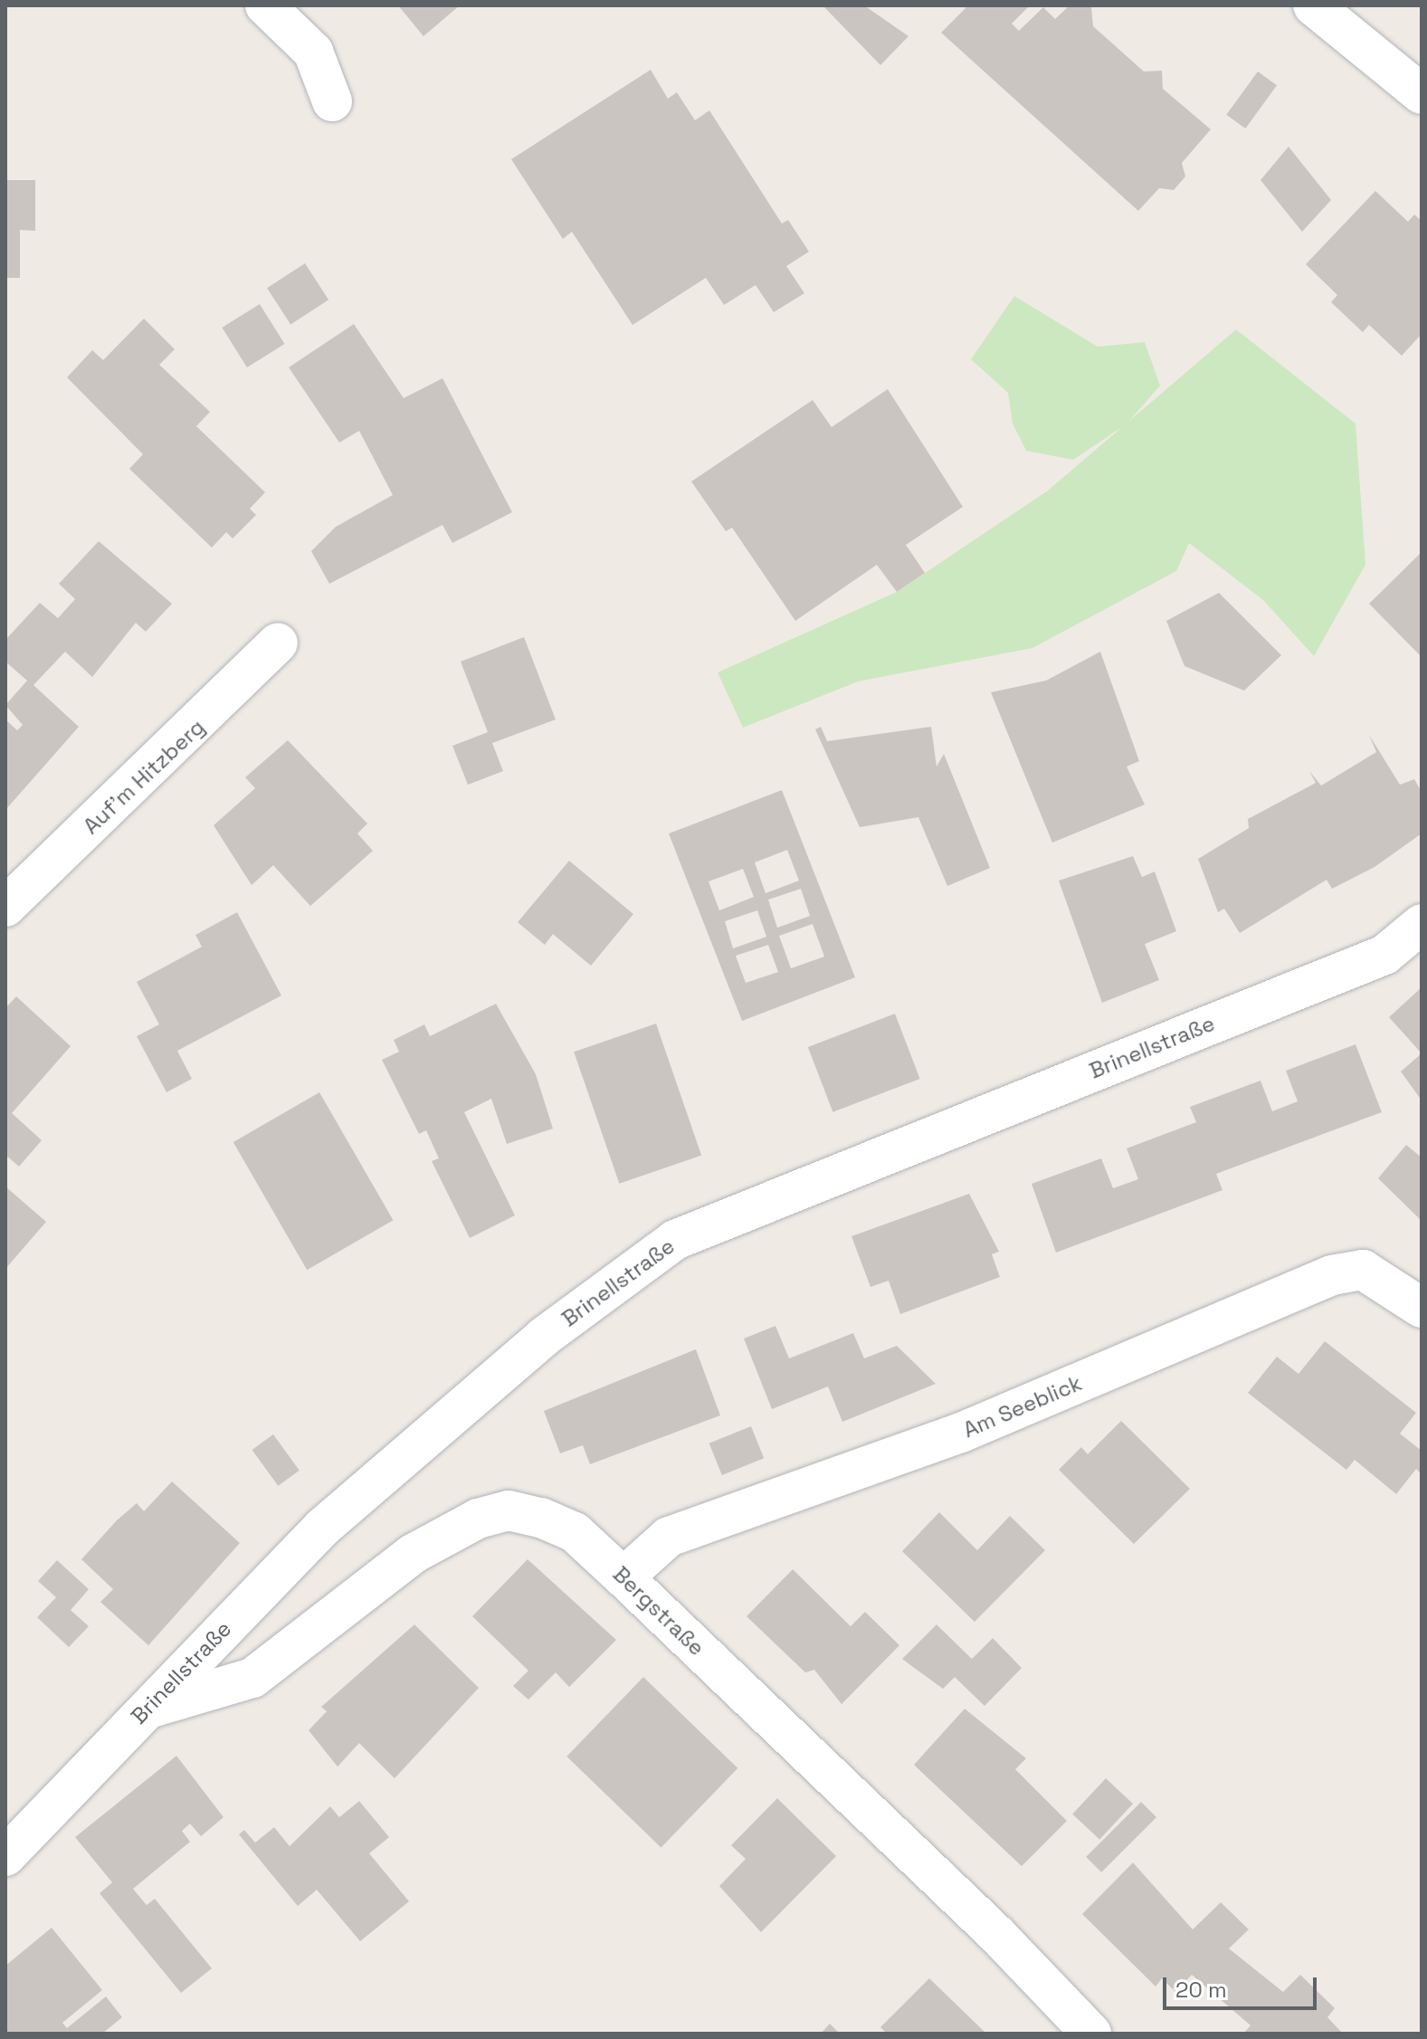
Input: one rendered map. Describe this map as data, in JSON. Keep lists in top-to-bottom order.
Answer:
{
  "streets": {
    "street": [
      "Auf'm Hitzberg",
      "Brinellstraße",
      "Am Seeblick",
      "Bergstraße"
    ]
  },
  "crossings": [
    ["Brinellstraße", "Bergstraße"],
    ["Am Seeblick", "Bergstraße"]
  ],
  "scale_bar": "20 m"
}
